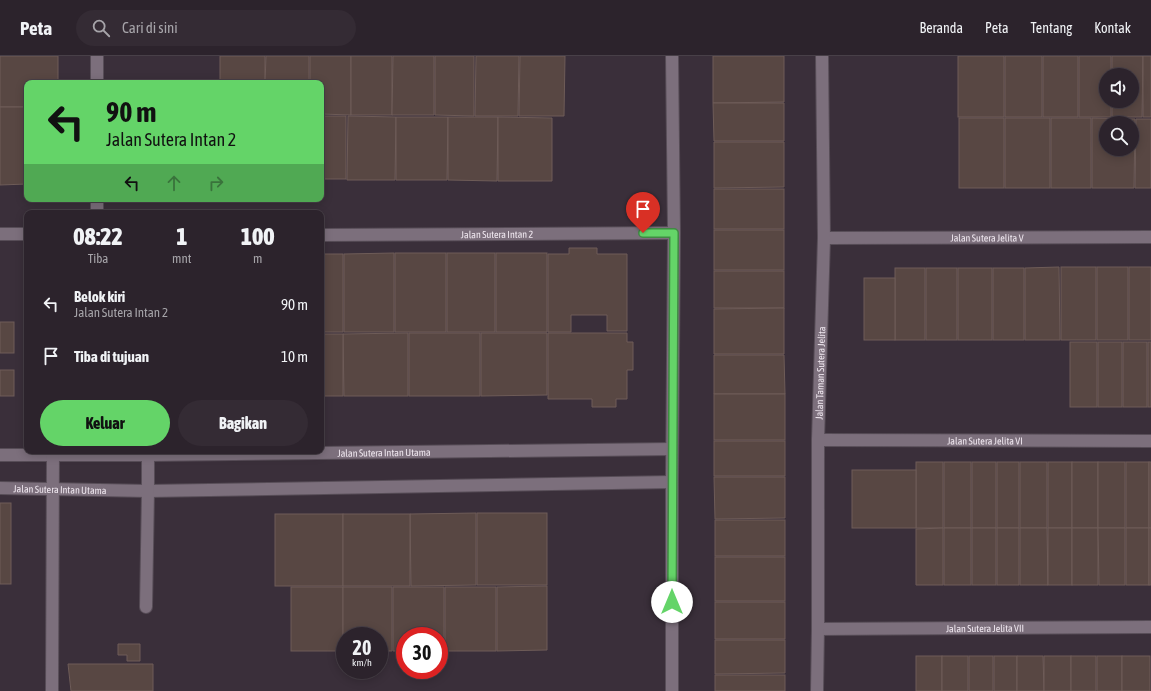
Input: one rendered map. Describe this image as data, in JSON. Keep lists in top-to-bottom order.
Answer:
{
  "streets": {
    "street": [
      "Jalan Sutera Intan 2",
      "Jalan Sutera Jelita V",
      "Jalan Taman Sutera Jelita",
      "Jalan Sutera Jelita VI",
      "Jalan Sutera Intan Utama",
      "Jalan Sutera Jelita VII"
    ]
  },
  "crossings": [
    ["Jalan Sutera Jelita V", "Jalan Taman Sutera Jelita"],
    ["Jalan Taman Sutera Jelita", "Jalan Sutera Jelita VI"],
    ["Jalan Taman Sutera Jelita", "Jalan Sutera Jelita VII"]
  ],
  "page": {
    "header": "Peta",
    "search": "Cari di sini",
    "nav": [
      "Beranda",
      "Peta",
      "Tentang",
      "Kontak"
    ],
    "turn": ["90 m", "Jalan Sutera Intan 2"],
    "eta": [
      "08:22",
      "Tiba",
      "1",
      "mnt",
      "100",
      "m"
    ],
    "list": [
      {
        "name": "Belok kiri",
        "note": "Jalan Sutera Intan 2",
        "value": "90 m"
      },
      {
        "name": "Tiba di tujuan",
        "value": "10 m"
      }
    ],
    "buttons": ["Keluar", "Bagikan"],
    "speed": "20 km/h",
    "limit": "30"
  }
}
